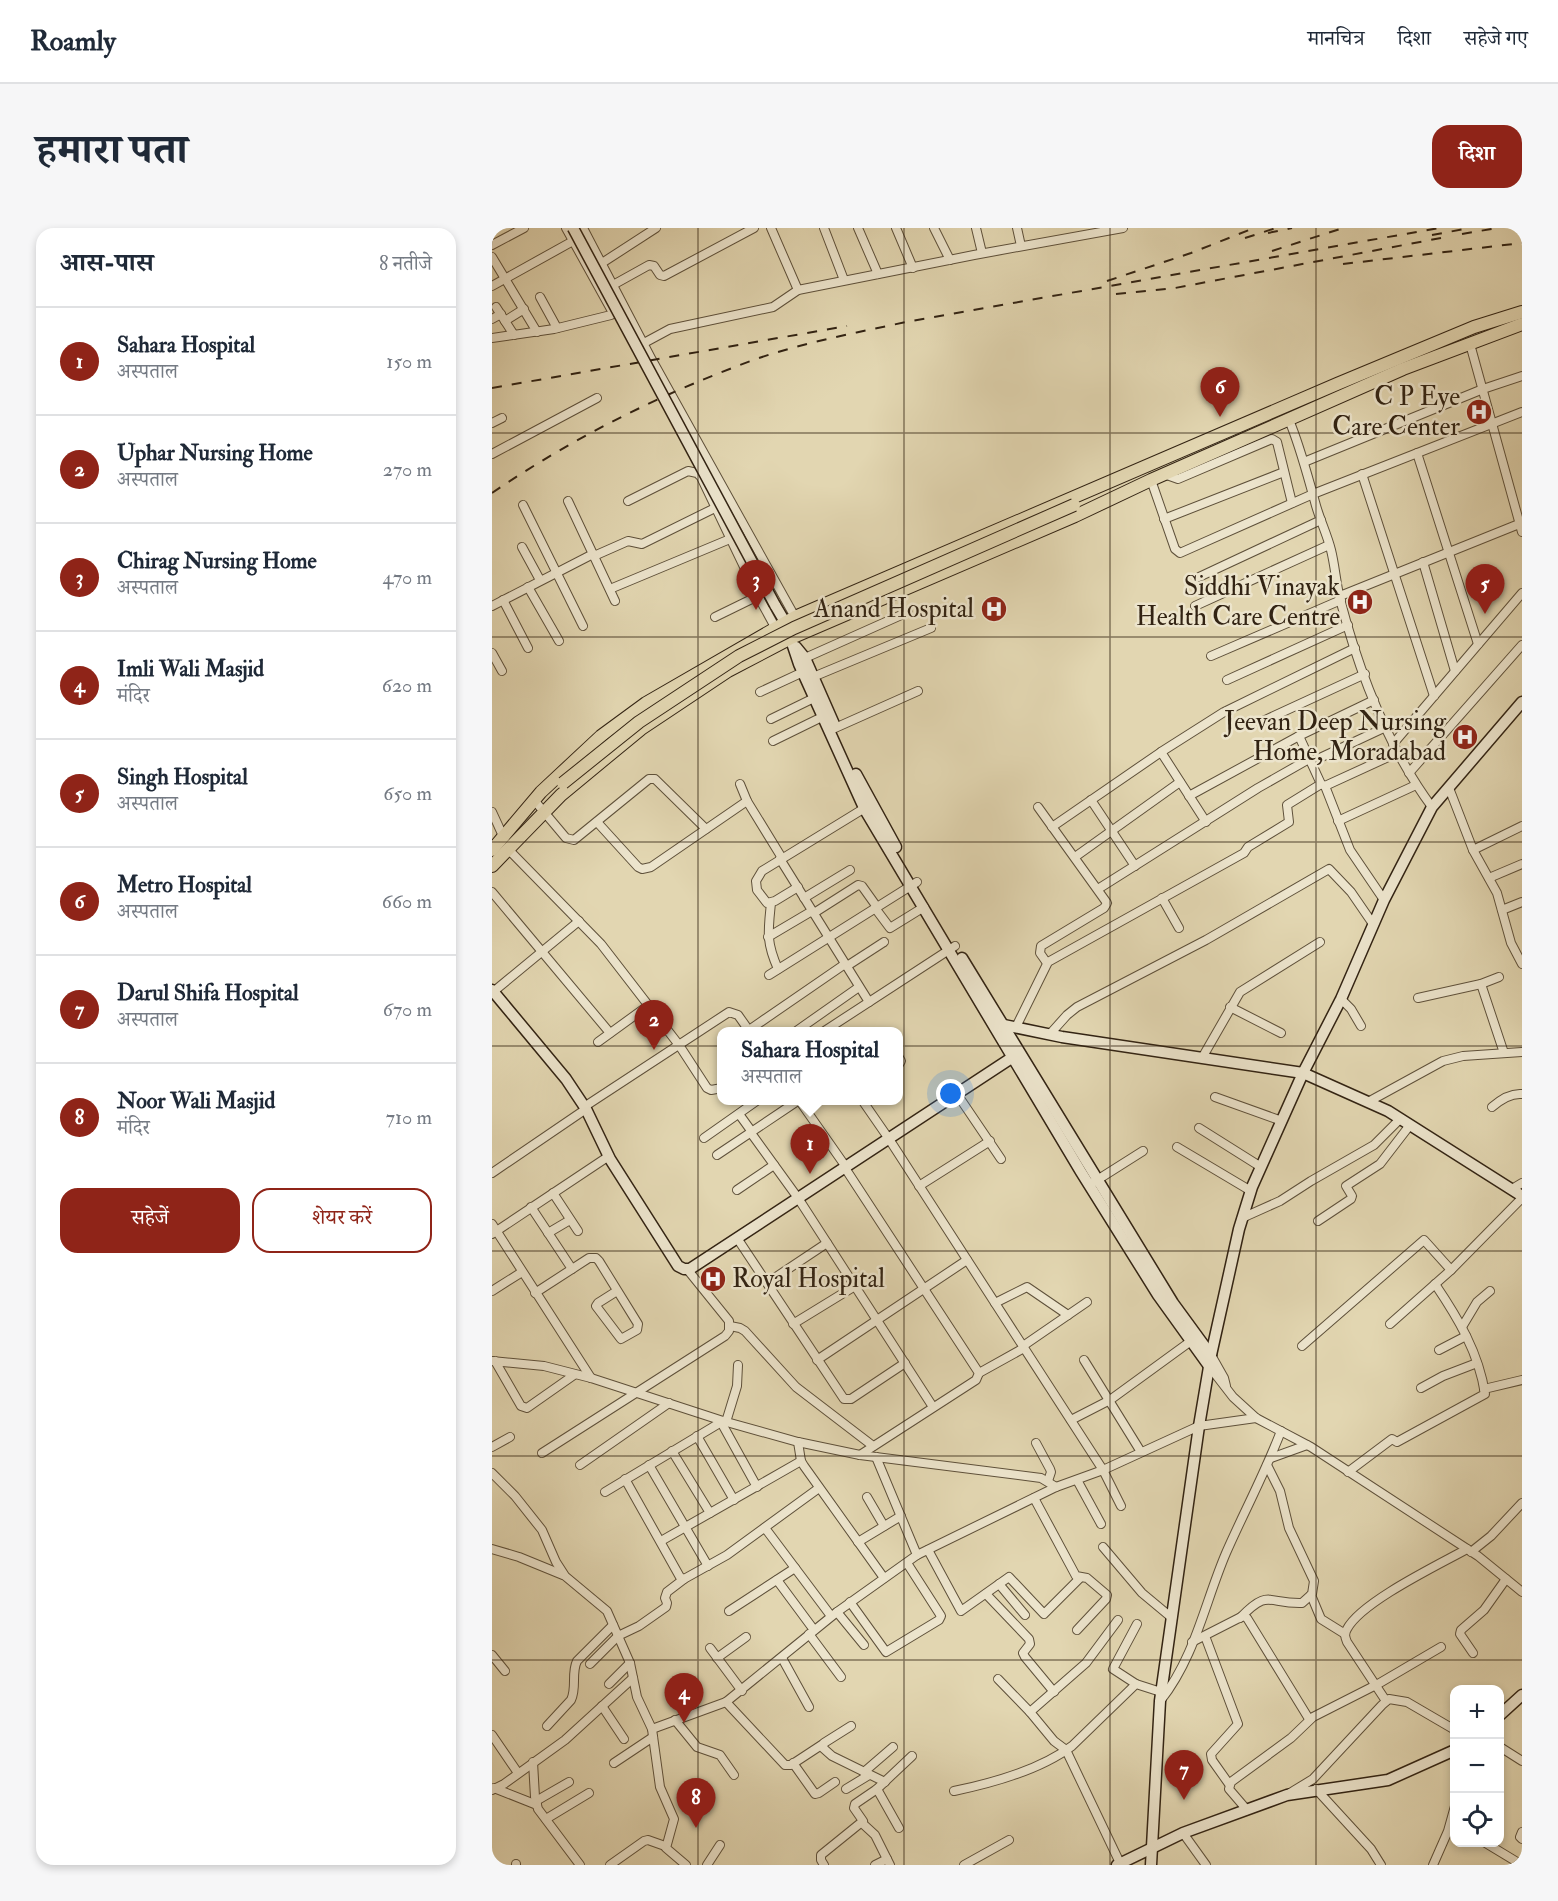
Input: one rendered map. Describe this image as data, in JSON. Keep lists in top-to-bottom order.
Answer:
{
  "places": {
    "hospital": [
      "C P Eye Care Center",
      "Siddhi Vinayak Health Care Centre",
      "Anand Hospital",
      "Jeevan Deep Nursing Home, Moradabad",
      "Royal Hospital"
    ]
  },
  "page": {
    "header": "Roamly",
    "nav": ["मानचित्र", "दिशा", "सहेजे गए"],
    "title": "हमारा पता",
    "buttons": [
      "दिशा",
      ["सहेजें", "शेयर करें"]
    ],
    "heading": ["आस-पास", "8 नतीजे"],
    "list": [
      {
        "mark": "1",
        "name": "Sahara Hospital",
        "note": "अस्पताल",
        "value": "150 m"
      },
      {
        "mark": "2",
        "name": "Uphar Nursing Home",
        "note": "अस्पताल",
        "value": "270 m"
      },
      {
        "mark": "3",
        "name": "Chirag Nursing Home",
        "note": "अस्पताल",
        "value": "470 m"
      },
      {
        "mark": "4",
        "name": "Imli Wali Masjid",
        "note": "मंदिर",
        "value": "620 m"
      },
      {
        "mark": "5",
        "name": "Singh Hospital",
        "note": "अस्पताल",
        "value": "650 m"
      },
      {
        "mark": "6",
        "name": "Metro Hospital",
        "note": "अस्पताल",
        "value": "660 m"
      },
      {
        "mark": "7",
        "name": "Darul Shifa Hospital",
        "note": "अस्पताल",
        "value": "670 m"
      },
      {
        "mark": "8",
        "name": "Noor Wali Masjid",
        "note": "मंदिर",
        "value": "710 m"
      }
    ],
    "pins": [
      "6",
      "3",
      "5",
      "2",
      "1",
      "4",
      "7",
      "8"
    ],
    "popup": ["Sahara Hospital", "अस्पताल"],
    "map_buttons": ["+", "−"]
  }
}
